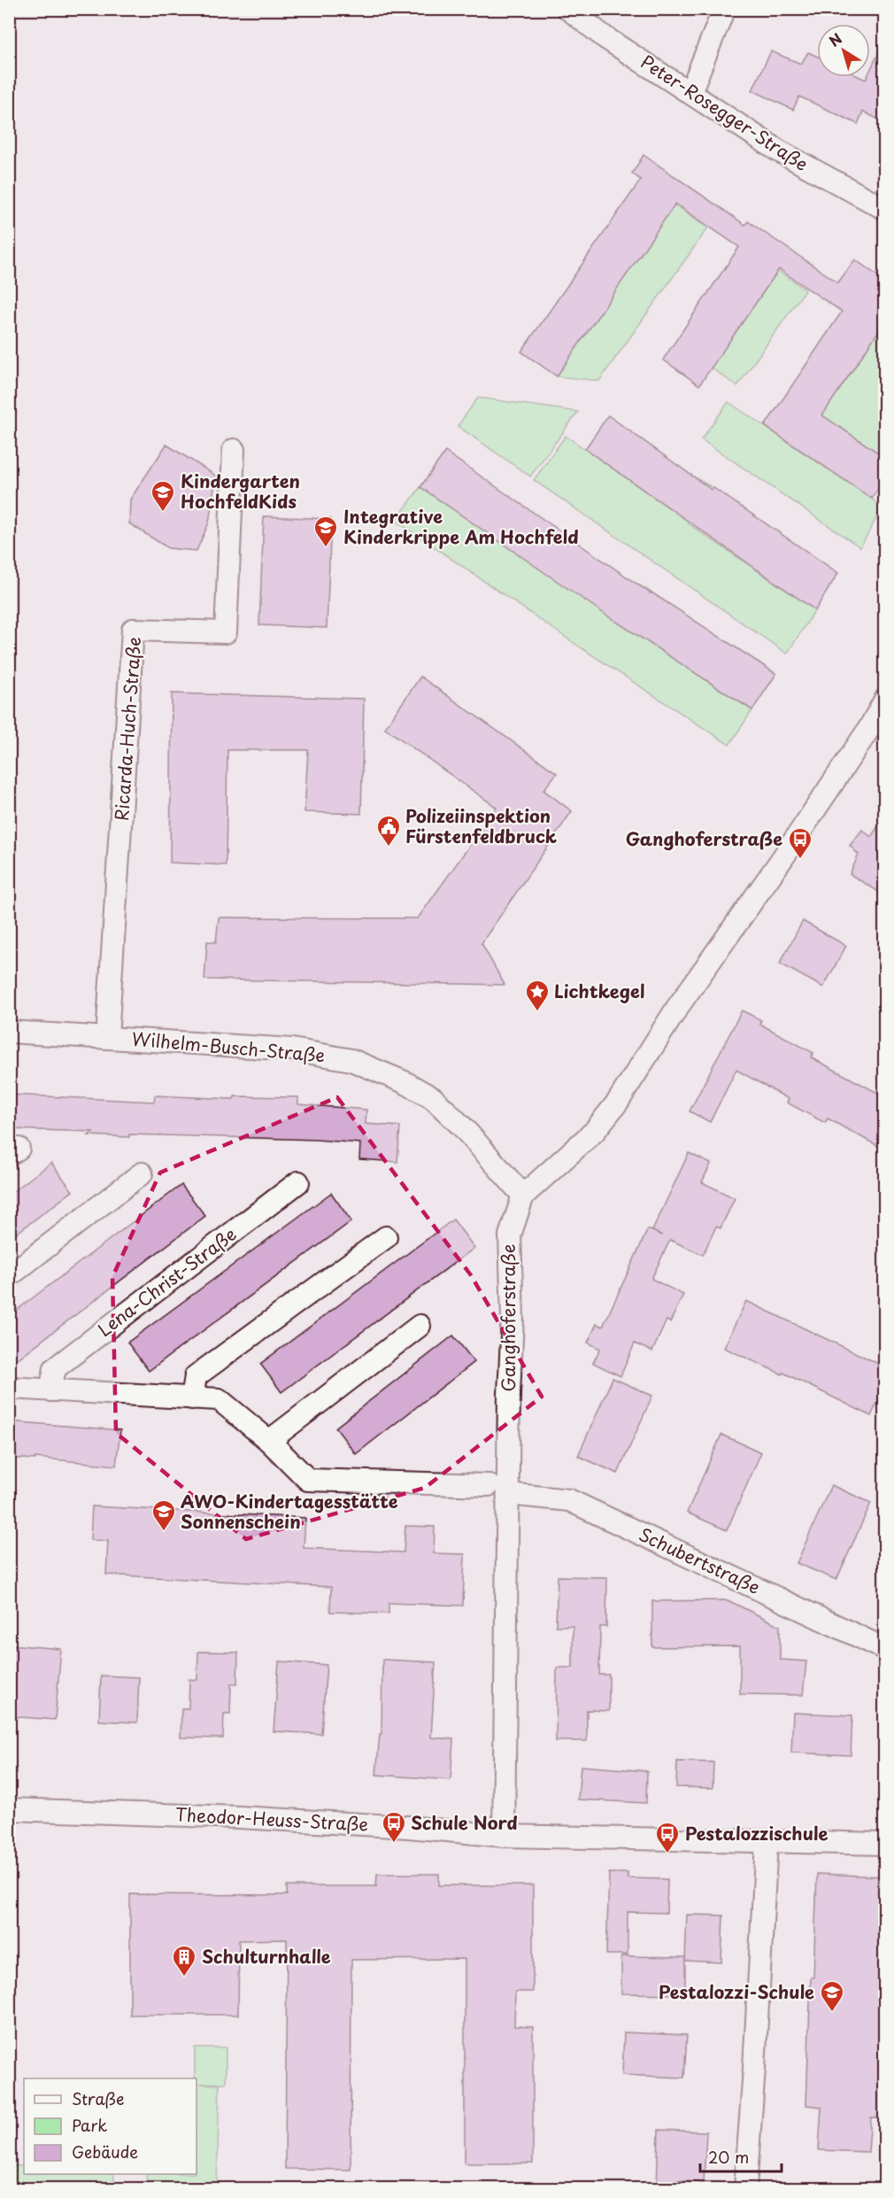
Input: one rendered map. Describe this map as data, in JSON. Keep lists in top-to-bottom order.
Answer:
{
  "streets": {
    "street": [
      "Peter-Rosegger-Straße",
      "Ricarda-Huch-Straße",
      "Wilhelm-Busch-Straße",
      "Lena-Christ-Straße",
      "Ganghoferstraße",
      "Schubertstraße",
      "Theodor-Heuss-Straße"
    ]
  },
  "crossings": [
    ["Ricarda-Huch-Straße", "Wilhelm-Busch-Straße"],
    ["Wilhelm-Busch-Straße", "Ganghoferstraße"],
    ["Ganghoferstraße", "Schubertstraße"],
    ["Ganghoferstraße", "Theodor-Heuss-Straße"]
  ],
  "places": {
    "school or university": [
      "Kindergarten HochfeldKids",
      "Integrative Kinderkrippe Am Hochfeld",
      "AWO-Kindertagesstätte Sonnenschein",
      "Pestalozzi-Schule"
    ],
    "public building": ["Polizeiinspektion Fürstenfeldbruck"],
    "bus stop": ["Ganghoferstraße", "Schule Nord", "Pestalozzischule"],
    "place": ["Lichtkegel"],
    "building": ["Schulturnhalle"]
  },
  "legend": ["Straße", "Park", "Gebäude"],
  "scale_bar": "20 m",
  "north": "top left"
}
